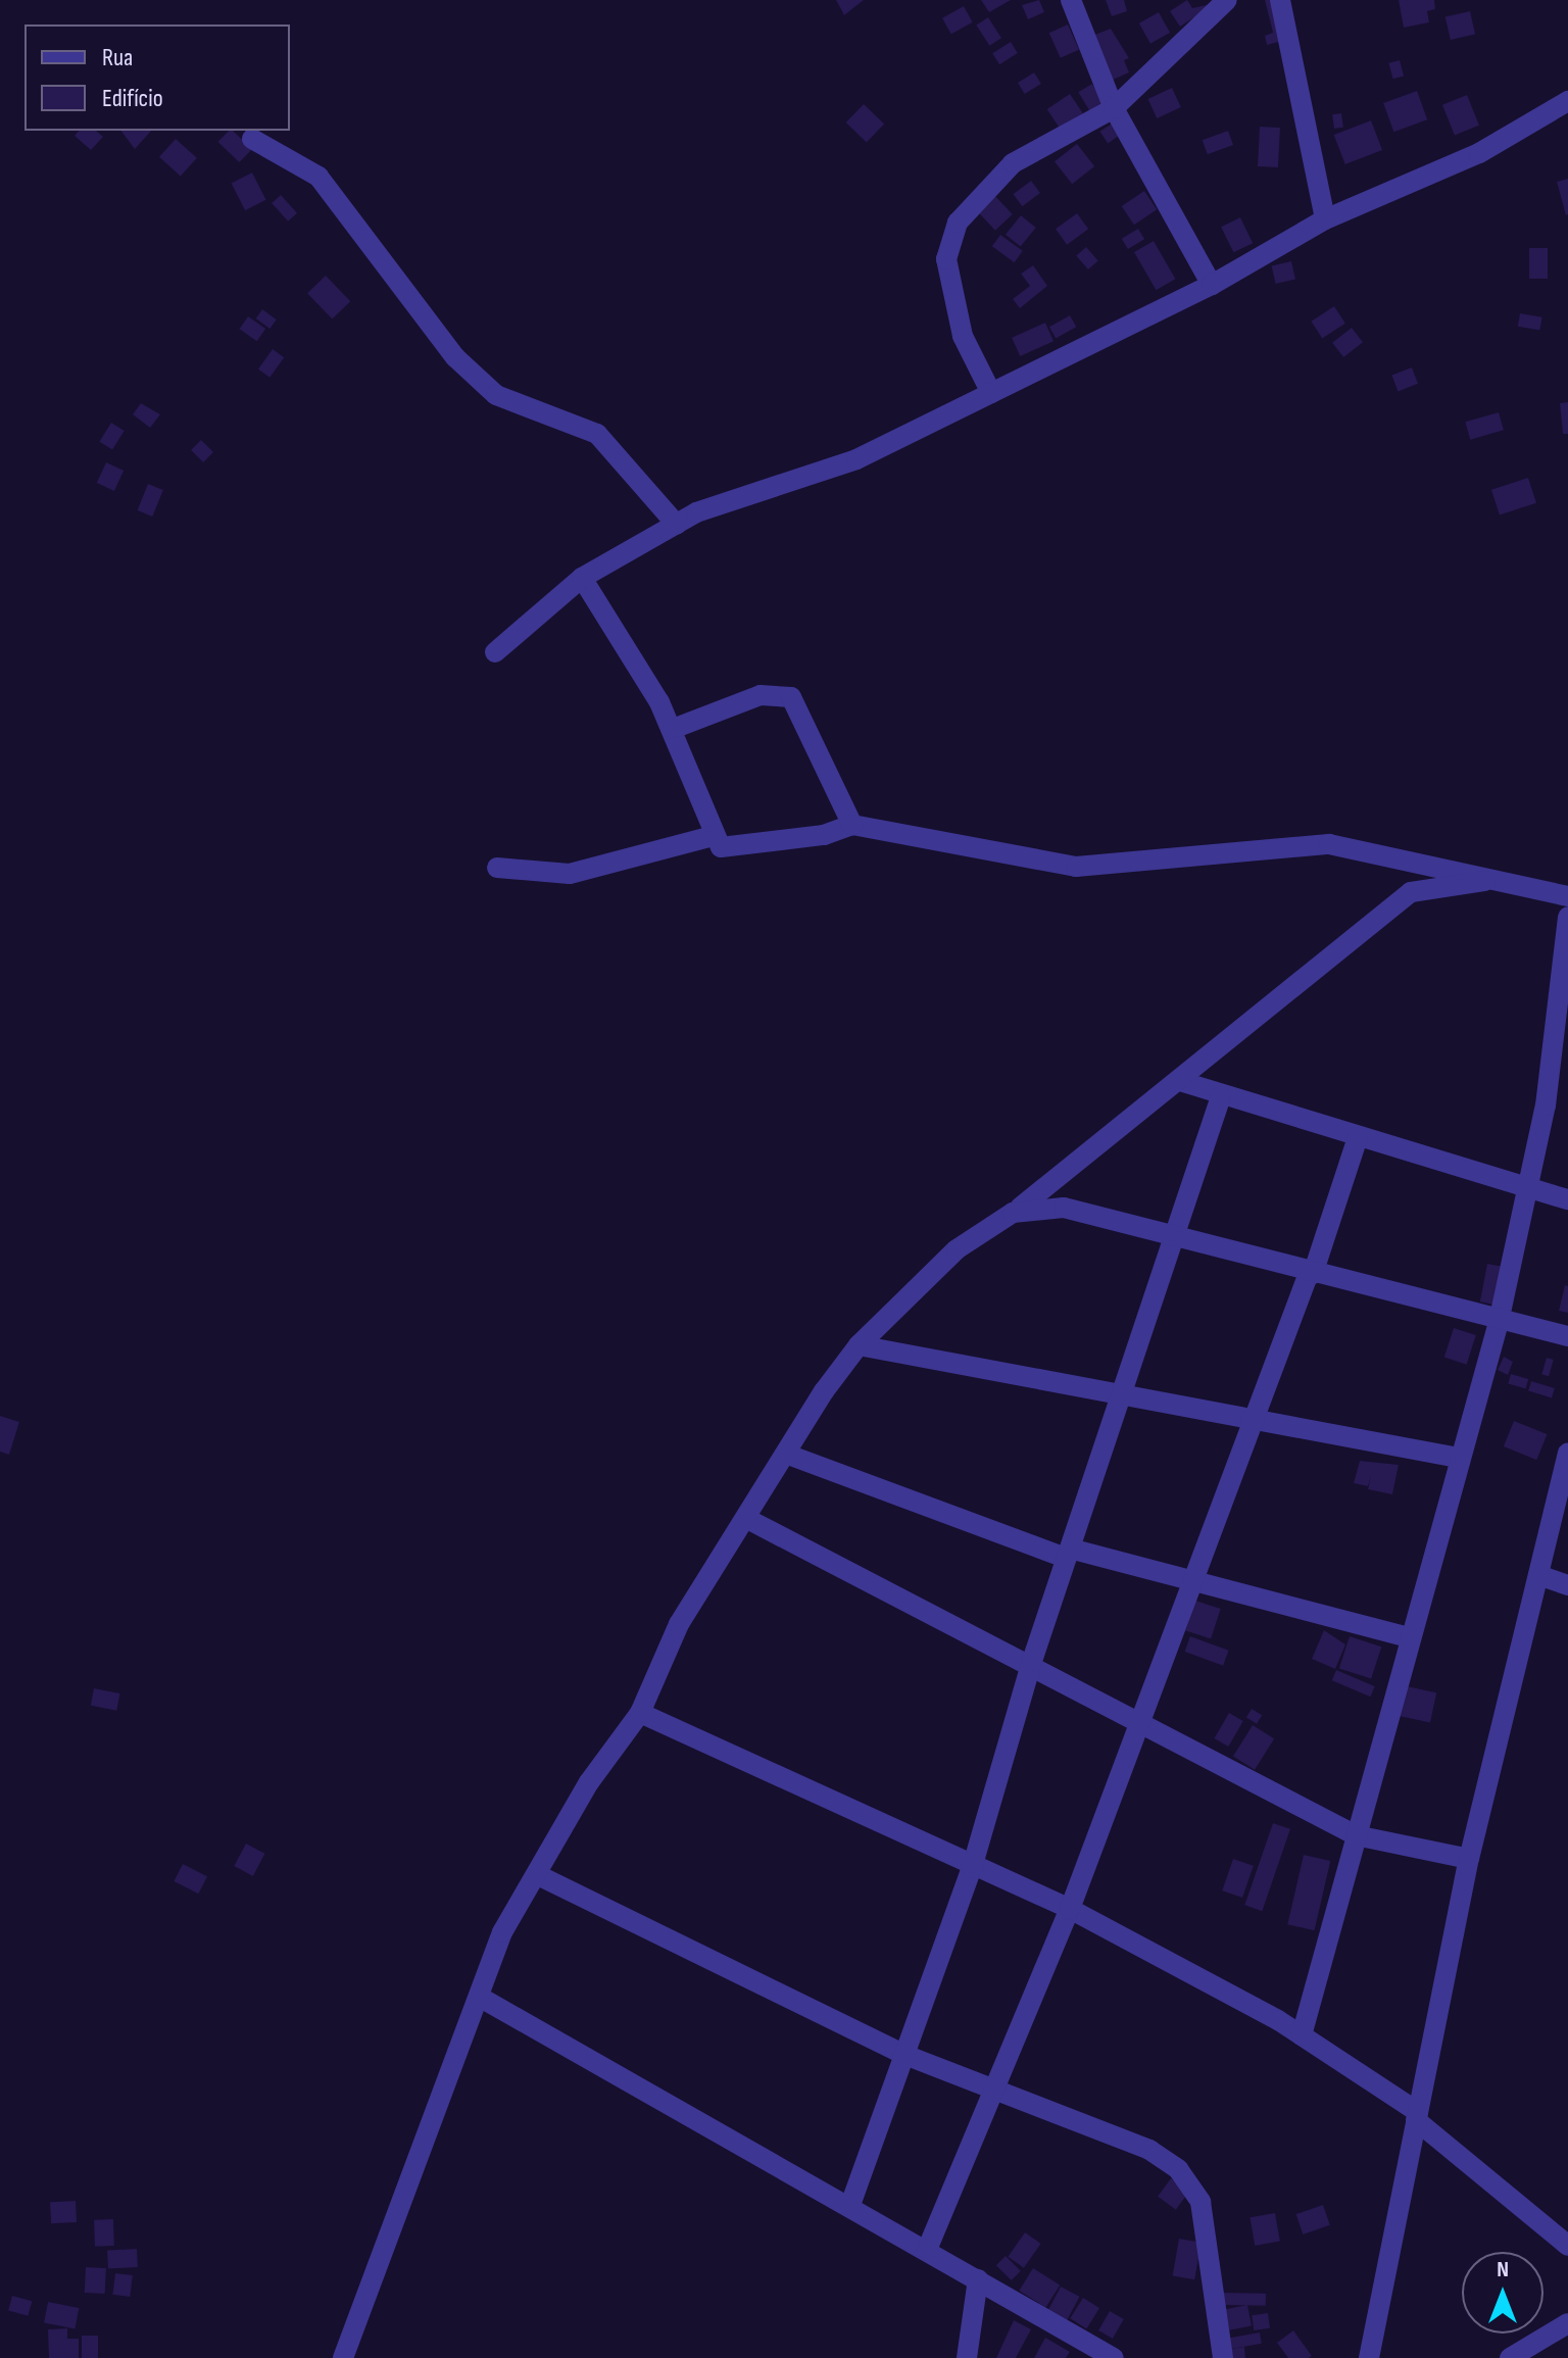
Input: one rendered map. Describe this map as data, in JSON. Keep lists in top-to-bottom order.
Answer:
{
  "legend": ["Rua", "Edifício"],
  "north": "top"
}
